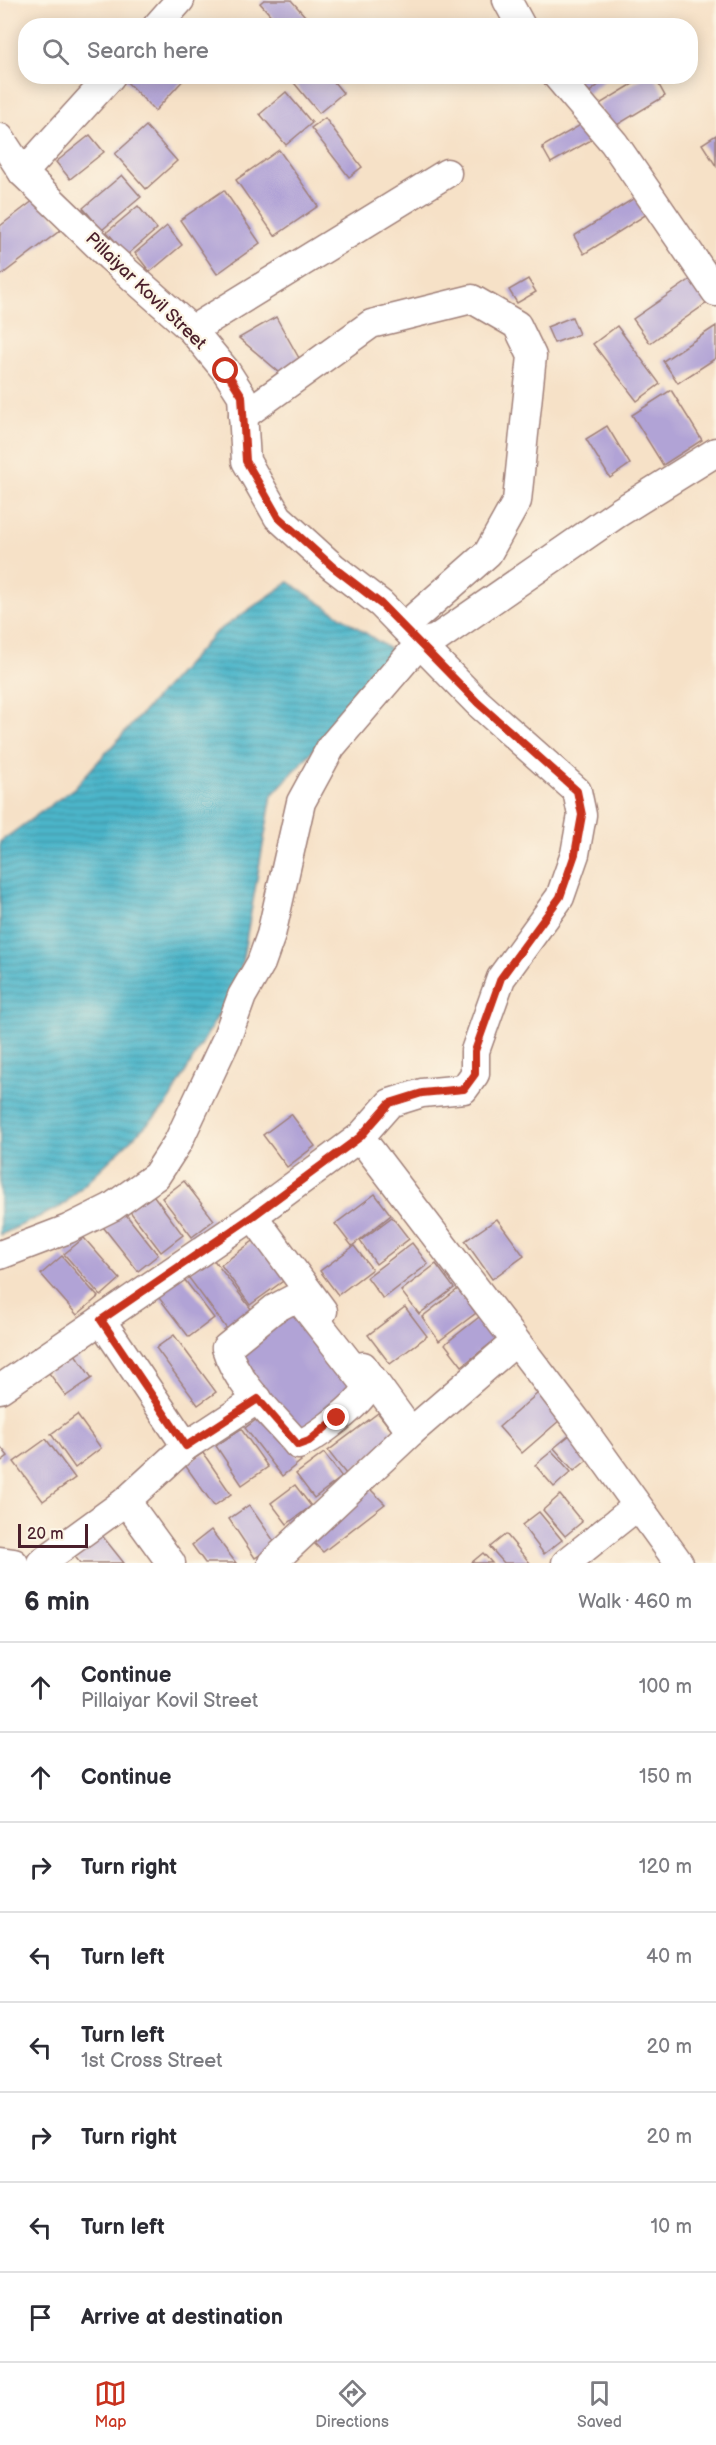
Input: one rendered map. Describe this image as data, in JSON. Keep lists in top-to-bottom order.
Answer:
{
  "streets": {
    "street": ["Pillaiyar Kovil Street"]
  },
  "scale_bar": "20 m",
  "page": {
    "search": "Search here",
    "scale": "20 m",
    "heading": ["6 min", "Walk · 460 m"],
    "list": [
      ["Continue", "Pillaiyar Kovil Street", "100 m"],
      ["Continue", "150 m"],
      ["Turn right", "120 m"],
      ["Turn left", "40 m"],
      ["Turn left", "1st Cross Street", "20 m"],
      ["Turn right", "20 m"],
      ["Turn left", "10 m"],
      "Arrive at destination"
    ],
    "nav": ["Map", "Directions", "Saved"]
  }
}
